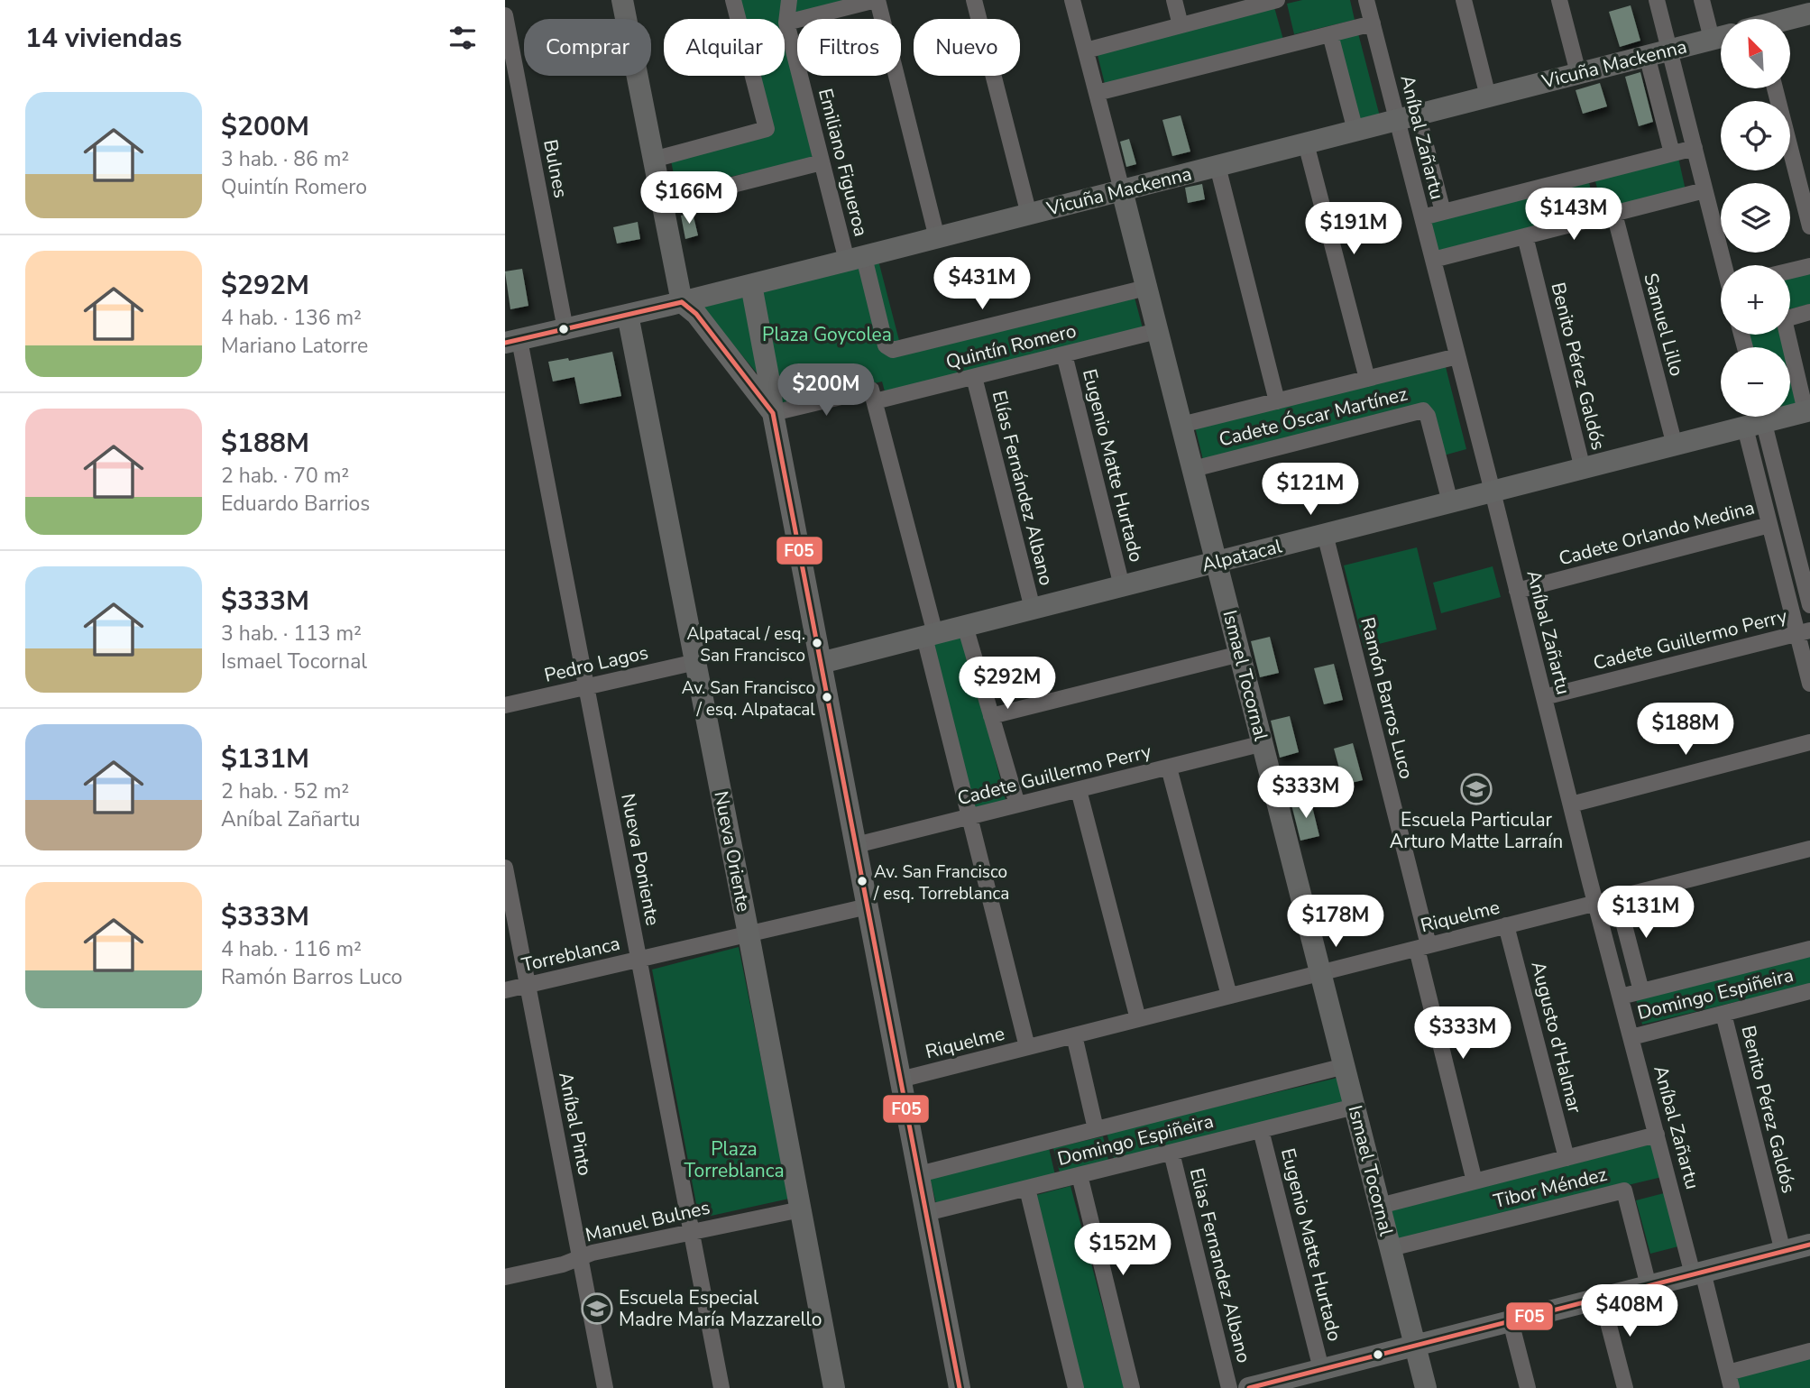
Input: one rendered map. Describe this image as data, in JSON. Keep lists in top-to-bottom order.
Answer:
{
  "streets": {
    "main road": [
      "Vicuña Mackenna",
      "Alpatacal",
      "Ismael Tocornal",
      "Nueva Oriente"
    ],
    "street": [
      "Aníbal Zañartu",
      "Emiliano Figueroa",
      "Bulnes",
      "Samuel Lillo",
      "Quintín Romero",
      "Benito Pérez Galdós",
      "Cadete Óscar Martínez",
      "Eugenio Matte Hurtado",
      "Elías Fernández Albano",
      "Cadete Orlando Medina",
      "Cadete Guillermo Perry",
      "Pedro Lagos",
      "Ramón Barros Luco",
      "Nueva Poniente",
      "Riquelme",
      "Torreblanca",
      "Domingo Espiñeira",
      "Augusto d'Halmar",
      "Aníbal Pinto",
      "Tibor Méndez",
      "Manuel Bulnes",
      "Elias Fernandez Albano"
    ]
  },
  "crossings": [
    ["Vicuña Mackenna", "Aníbal Zañartu"],
    ["Vicuña Mackenna", "Emiliano Figueroa"],
    ["Vicuña Mackenna", "Bulnes"],
    ["Vicuña Mackenna", "Quintín Romero"],
    ["Vicuña Mackenna", "Ismael Tocornal"],
    ["Vicuña Mackenna", "Nueva Oriente"],
    ["Vicuña Mackenna", "Nueva Poniente"],
    ["Aníbal Zañartu", "Cadete Óscar Martínez"],
    ["Aníbal Zañartu", "Cadete Orlando Medina"],
    ["Aníbal Zañartu", "Alpatacal"],
    ["Aníbal Zañartu", "Cadete Guillermo Perry"],
    ["Aníbal Zañartu", "Riquelme"],
    ["Aníbal Zañartu", "Domingo Espiñeira"],
    ["Aníbal Zañartu", "Tibor Méndez"],
    ["Emiliano Figueroa", "Quintín Romero"],
    ["Samuel Lillo", "Alpatacal"],
    ["Quintín Romero", "Eugenio Matte Hurtado"],
    ["Quintín Romero", "Elías Fernández Albano"],
    ["Quintín Romero", "Ismael Tocornal"],
    ["Benito Pérez Galdós", "Alpatacal"],
    ["Benito Pérez Galdós", "Domingo Espiñeira"],
    ["Cadete Óscar Martínez", "Alpatacal"],
    ["Cadete Óscar Martínez", "Ismael Tocornal"],
    ["Eugenio Matte Hurtado", "Alpatacal"],
    ["Eugenio Matte Hurtado", "Domingo Espiñeira"],
    ["Elías Fernández Albano", "Alpatacal"],
    ["Alpatacal", "Ismael Tocornal"],
    ["Alpatacal", "Ramón Barros Luco"],
    ["Cadete Guillermo Perry", "Ismael Tocornal"],
    ["Pedro Lagos", "Nueva Oriente"],
    ["Pedro Lagos", "Nueva Poniente"],
    ["Ismael Tocornal", "Riquelme"],
    ["Ismael Tocornal", "Domingo Espiñeira"],
    ["Ismael Tocornal", "Tibor Méndez"],
    ["Ramón Barros Luco", "Riquelme"],
    ["Ramón Barros Luco", "Tibor Méndez"],
    ["Nueva Oriente", "Torreblanca"],
    ["Nueva Oriente", "Manuel Bulnes"],
    ["Nueva Poniente", "Torreblanca"],
    ["Nueva Poniente", "Manuel Bulnes"],
    ["Riquelme", "Augusto d'Halmar"],
    ["Torreblanca", "Aníbal Pinto"],
    ["Domingo Espiñeira", "Elias Fernandez Albano"],
    ["Augusto d'Halmar", "Tibor Méndez"],
    ["Aníbal Pinto", "Manuel Bulnes"]
  ],
  "parks": ["Plaza Goycolea", "Plaza Torreblanca"],
  "places": {
    "other": ["Alpatacal / esq. San Francisco", "Av. San Francisco / esq. Alpatacal", "Av. San Francisco / esq. Torreblanca"],
    "school or university": ["Escuela Particular Arturo Matte Larraín", "Escuela Especial Madre María Mazzarello"]
  },
  "lines": ["transit line F05"],
  "north": "top left",
  "page": {
    "heading": "14 viviendas",
    "map_buttons": ["+", "−"],
    "chip": [
      "Comprar",
      "Alquilar",
      "Filtros",
      "Nuevo"
    ],
    "list": [
      {
        "name": "$200M",
        "note": "3 hab. · 86 m² · Quintín Romero"
      },
      {
        "name": "$292M",
        "note": "4 hab. · 136 m² · Mariano Latorre"
      },
      {
        "name": "$188M",
        "note": "2 hab. · 70 m² · Eduardo Barrios"
      },
      {
        "name": "$333M",
        "note": "3 hab. · 113 m² · Ismael Tocornal"
      },
      {
        "name": "$131M",
        "note": "2 hab. · 52 m² · Aníbal Zañartu"
      },
      {
        "name": "$333M",
        "note": "4 hab. · 116 m² · Ramón Barros Luco"
      }
    ],
    "price": [
      "$166M",
      "$143M",
      "$191M",
      "$431M",
      "$200M",
      "$121M",
      "$292M",
      "$188M",
      "$333M",
      "$131M",
      "$178M",
      "$333M",
      "$152M",
      "$408M"
    ]
  }
}
